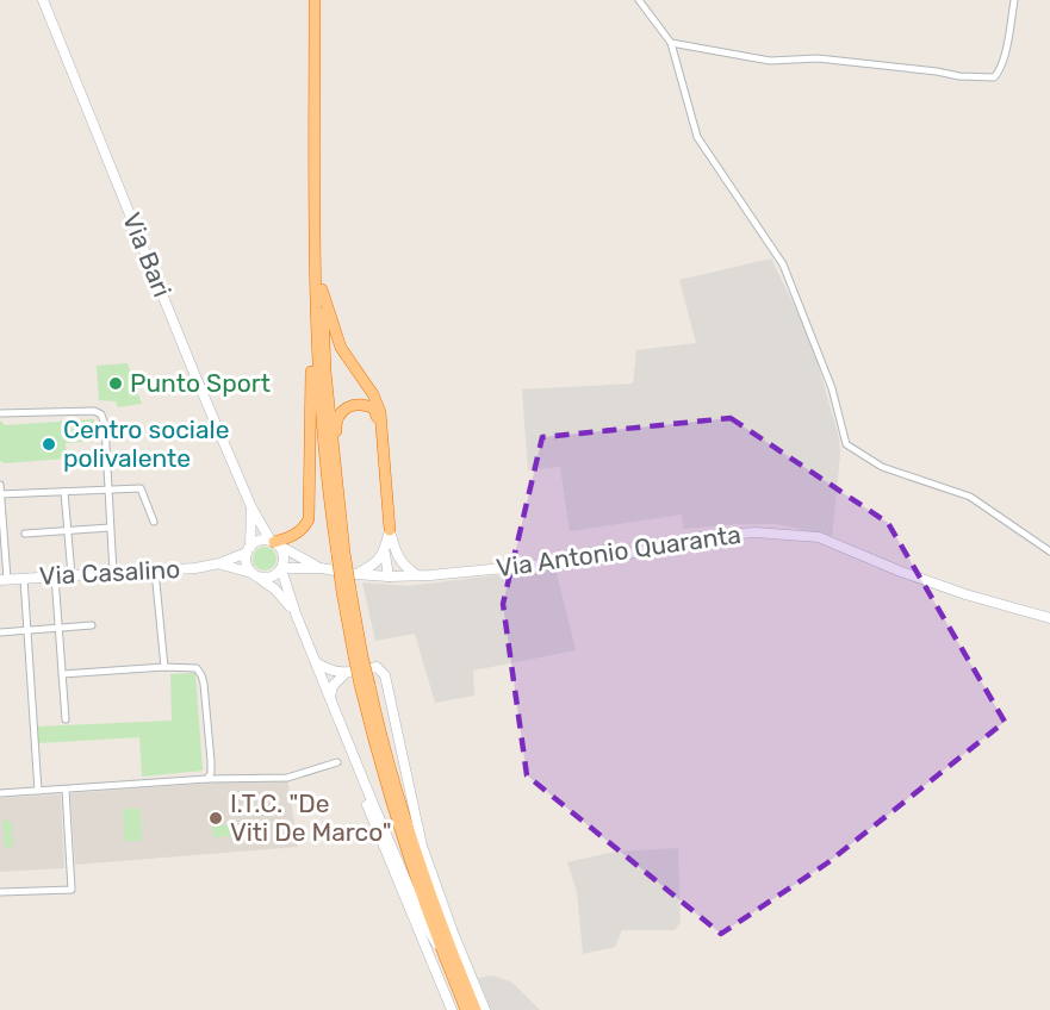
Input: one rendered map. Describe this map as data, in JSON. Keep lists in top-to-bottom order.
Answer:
{
  "streets": {
    "main road": ["Via Bari", "Via Antonio Quaranta", "Via Casalino"]
  },
  "crossings": [
    ["Via Bari", "Via Casalino"]
  ],
  "places": ["Punto Sport", "Centro sociale polivalente", "I.T.C. \"De Viti De Marco\""]
}
